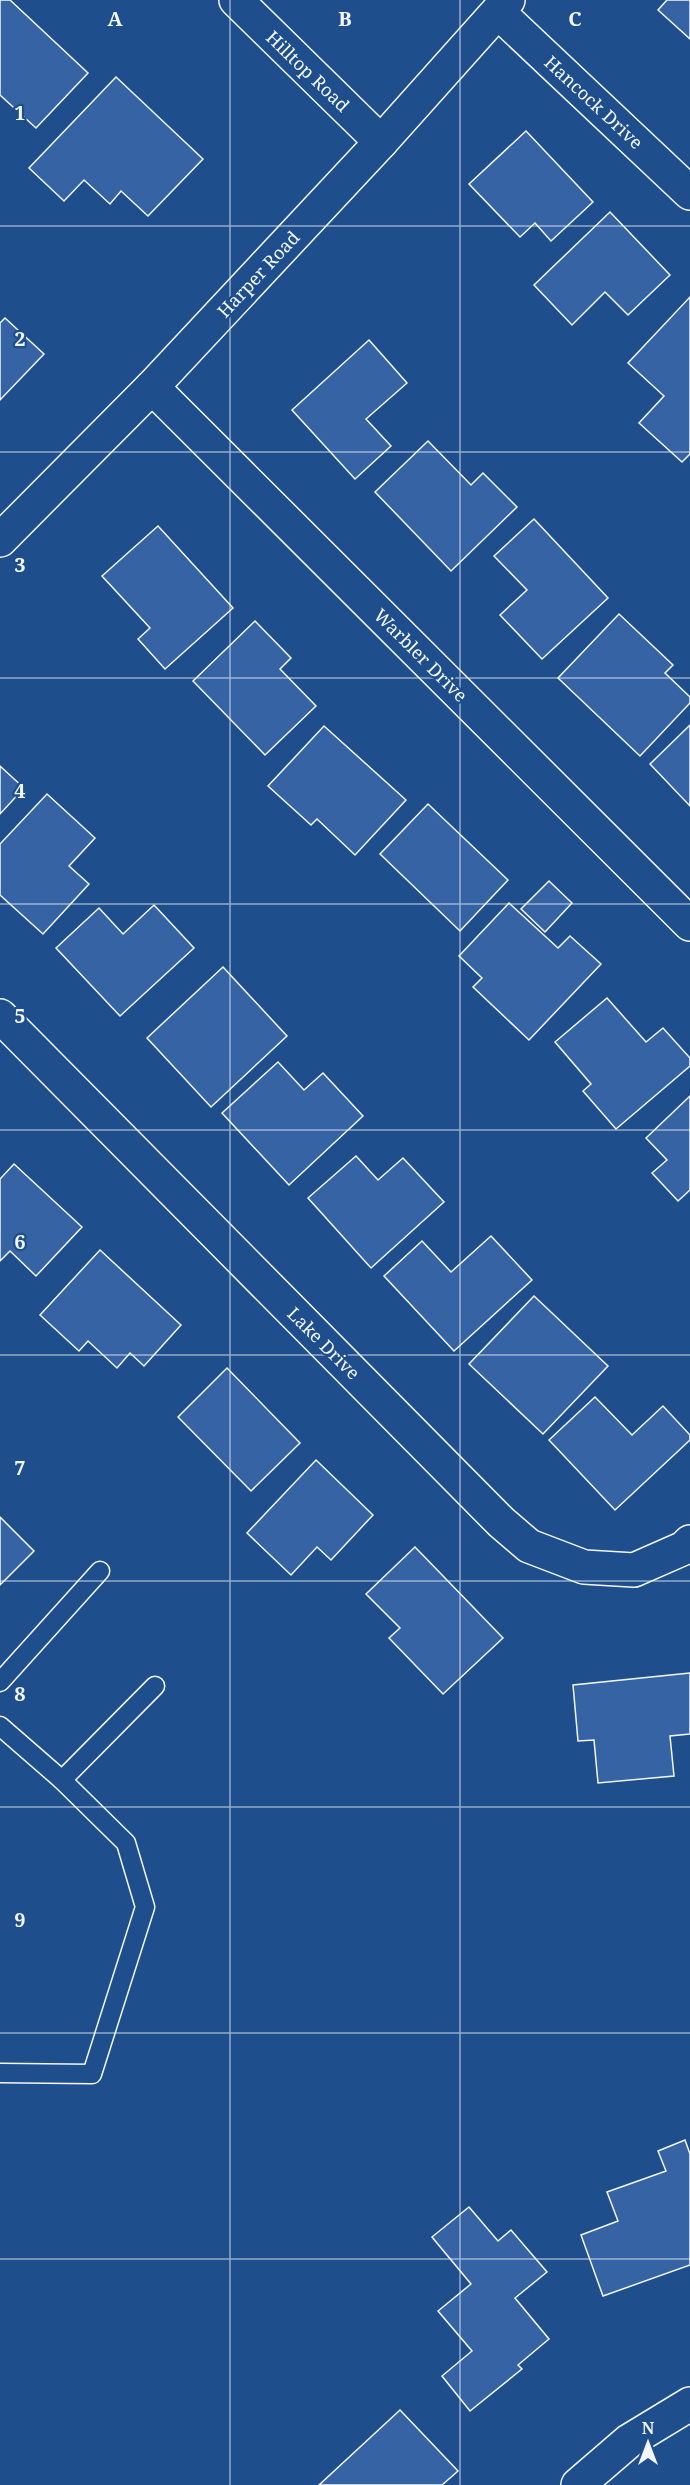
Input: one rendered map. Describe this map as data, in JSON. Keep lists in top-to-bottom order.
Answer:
{
  "streets": {
    "street": [
      "Hilltop Road",
      "Hancock Drive",
      "Harper Road",
      "Warbler Drive",
      "Lake Drive"
    ]
  },
  "crossings": [
    ["Hilltop Road", "Harper Road"],
    ["Hancock Drive", "Harper Road"],
    ["Harper Road", "Warbler Drive"]
  ],
  "north": "top",
  "grid": {
    "columns": ["A", "B", "C"],
    "rows": [
      "1",
      "2",
      "3",
      "4",
      "5",
      "6",
      "7",
      "8",
      "9"
    ]
  }
}
